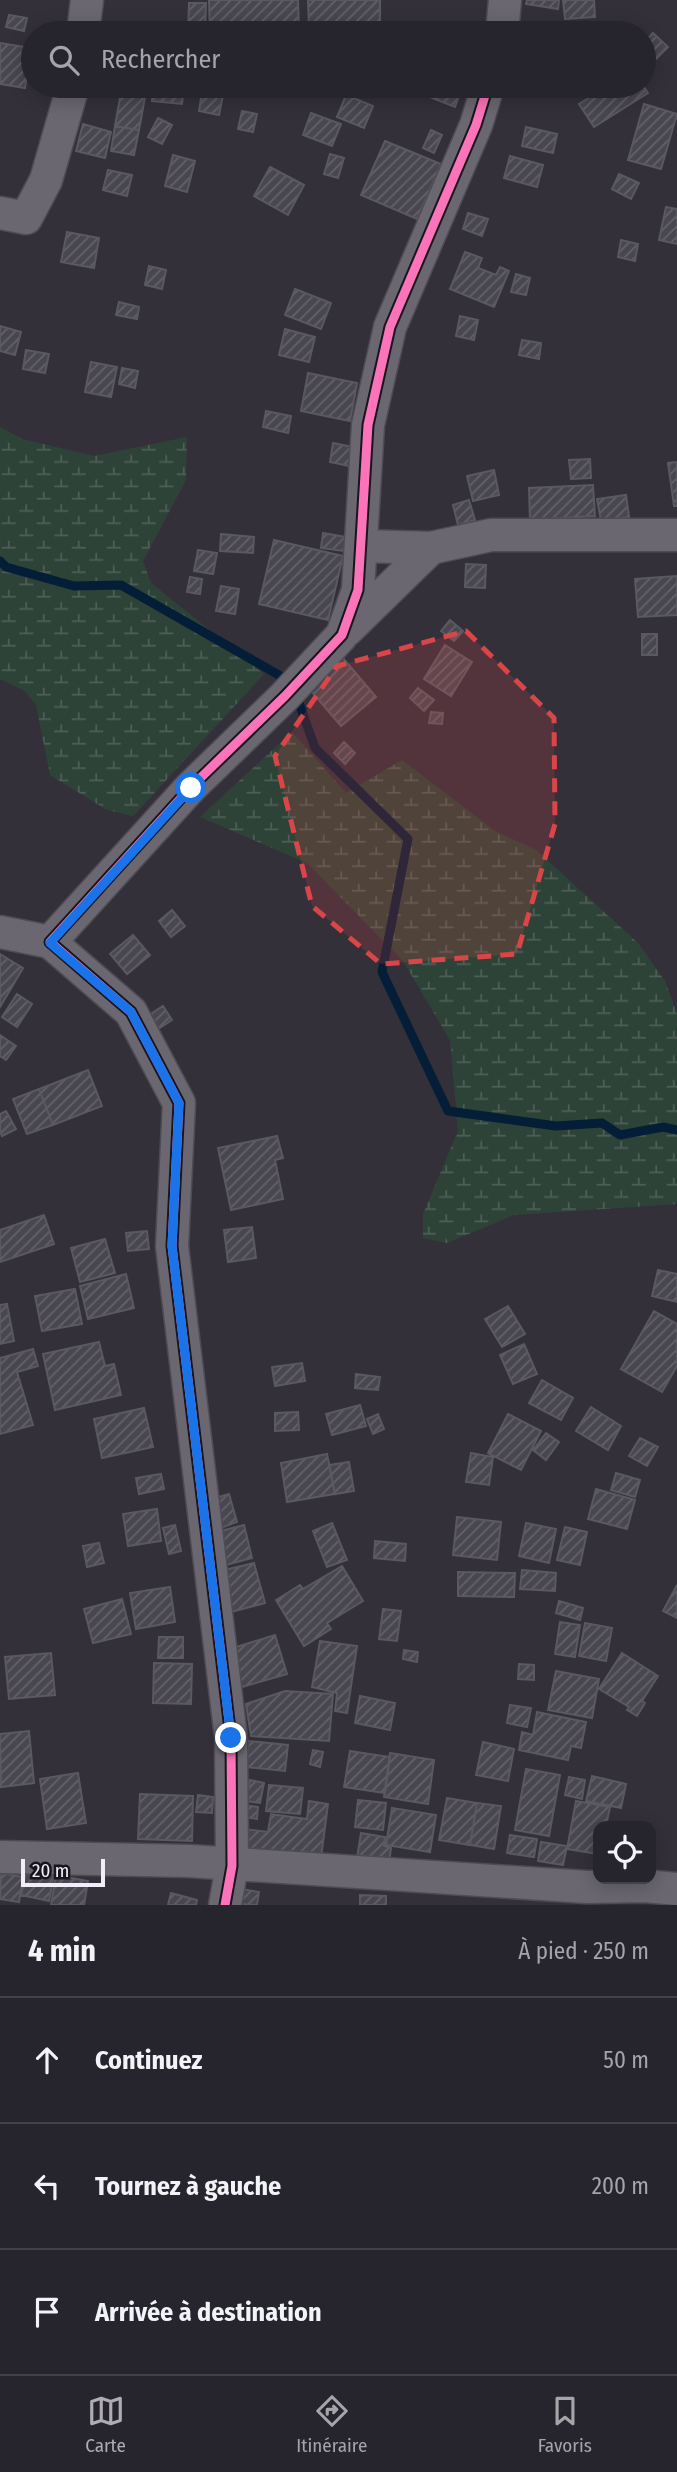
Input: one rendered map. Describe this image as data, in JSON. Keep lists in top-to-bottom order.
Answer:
{
  "scale_bar": "20 m",
  "page": {
    "search": "Rechercher",
    "scale": "20 m",
    "heading": ["4 min", "À pied · 250 m"],
    "list": [
      ["Continuez", "50 m"],
      ["Tournez à gauche", "200 m"],
      "Arrivée à destination"
    ],
    "nav": ["Carte", "Itinéraire", "Favoris"]
  }
}
